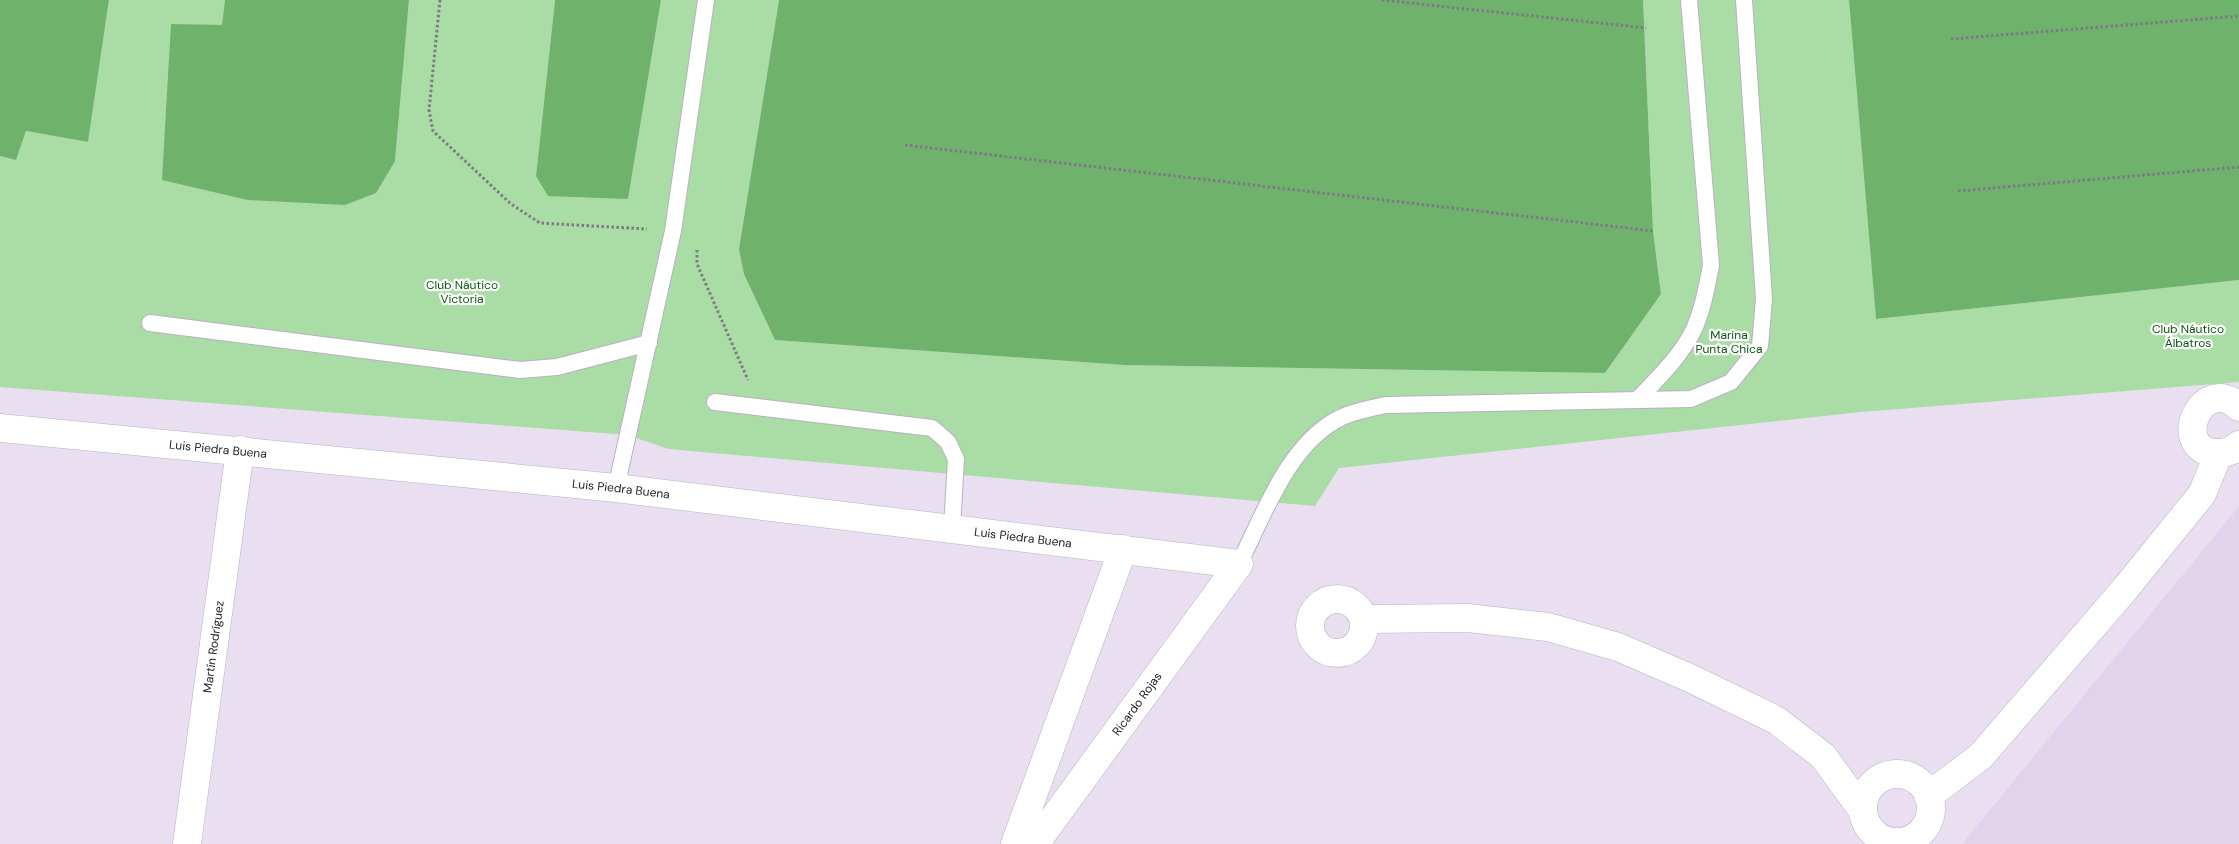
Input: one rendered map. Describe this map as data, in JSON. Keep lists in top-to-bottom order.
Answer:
{
  "streets": {
    "street": ["Luis Piedra Buena", "Martín Rodríguez", "Ricardo Rojas"]
  },
  "crossings": [
    ["Luis Piedra Buena", "Martín Rodríguez"],
    ["Luis Piedra Buena", "Ricardo Rojas"]
  ],
  "parks": ["Club Náutico Victoria", "Club Náutico Álbatros", "Marina Punta Chica"]
}
